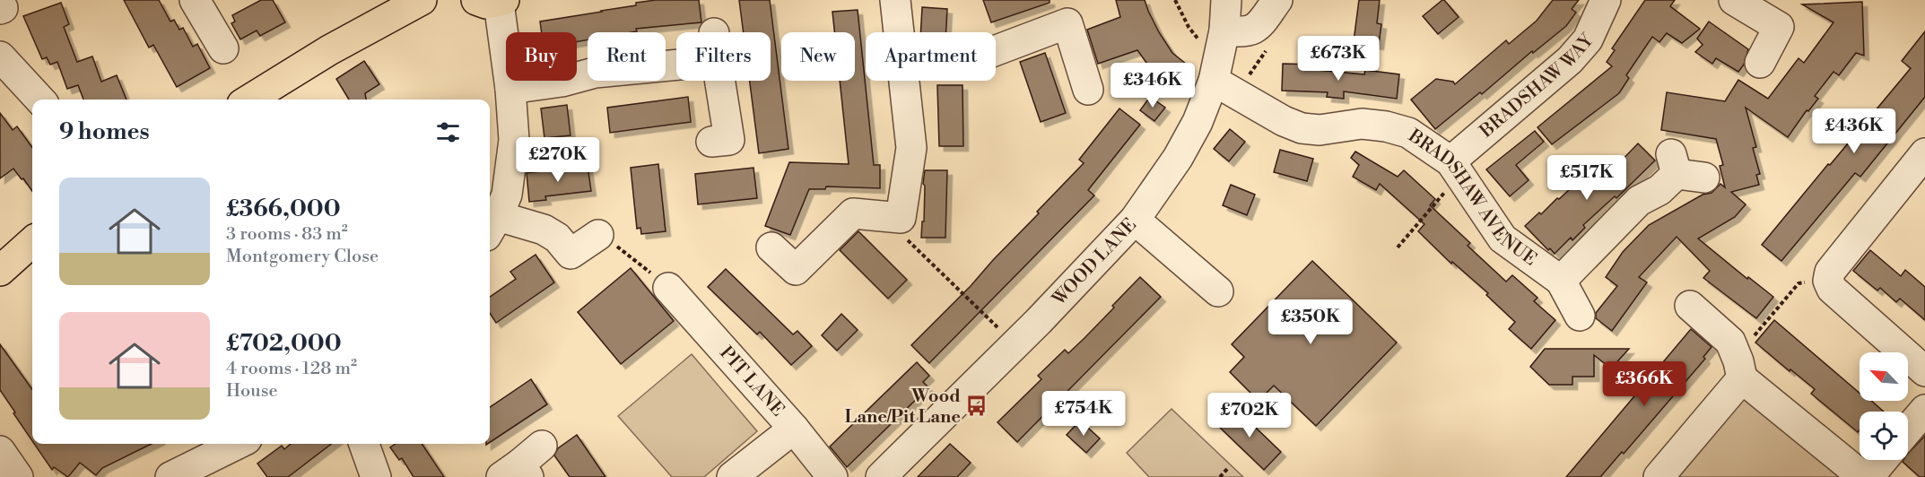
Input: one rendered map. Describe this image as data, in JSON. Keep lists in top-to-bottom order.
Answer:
{
  "streets": {
    "street": [
      "BRADSHAW WAY",
      "BRADSHAW AVENUE",
      "WOOD LANE",
      "PIT LANE"
    ]
  },
  "crossings": [
    ["BRADSHAW WAY", "BRADSHAW AVENUE"],
    ["BRADSHAW AVENUE", "WOOD LANE"]
  ],
  "places": {
    "bus stop": ["Wood Lane/Pit Lane"]
  },
  "north": "top left",
  "page": {
    "chip": [
      "Buy",
      "Rent",
      "Filters",
      "New",
      "Apartment"
    ],
    "price": [
      "£673K",
      "£346K",
      "£436K",
      "£270K",
      "£517K",
      "£350K",
      "£366K",
      "£754K",
      "£702K"
    ],
    "heading": "9 homes",
    "list": [
      {
        "name": "£366,000",
        "note": "3 rooms · 83 m² · Montgomery Close"
      },
      {
        "name": "£702,000",
        "note": "4 rooms · 128 m² · House"
      }
    ]
  }
}
